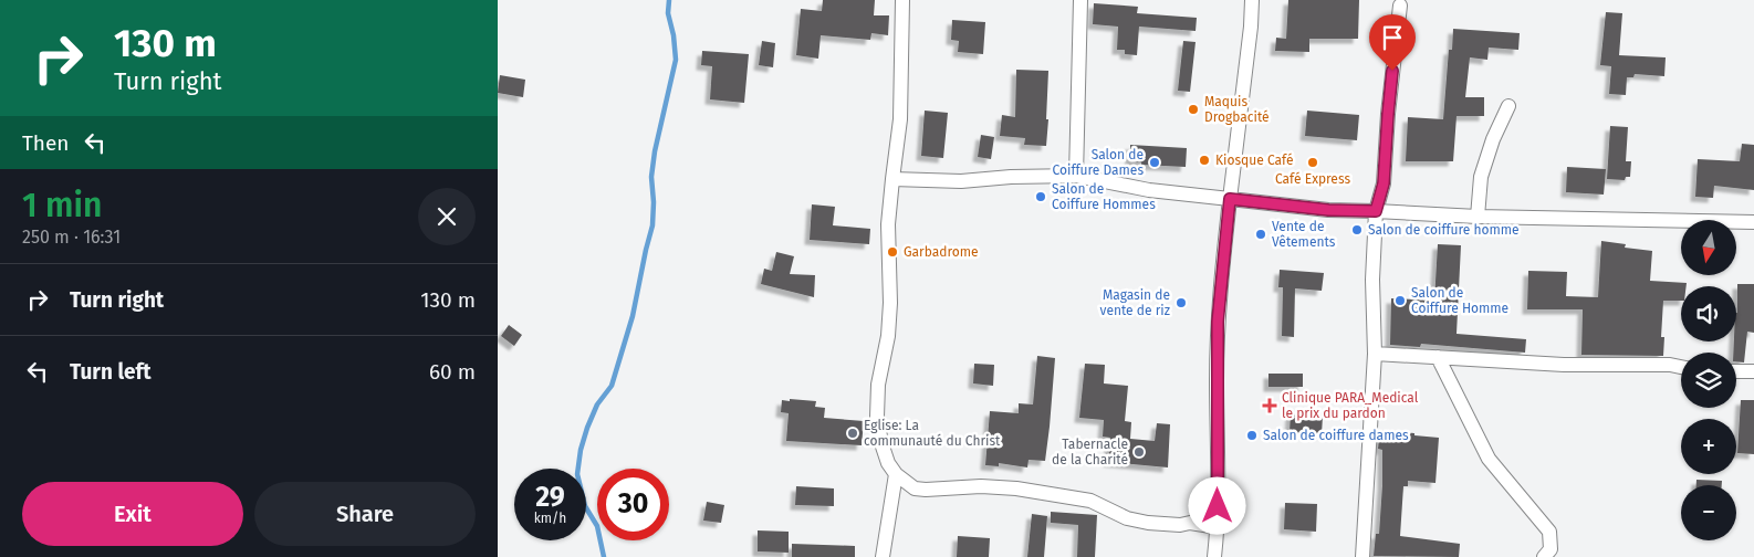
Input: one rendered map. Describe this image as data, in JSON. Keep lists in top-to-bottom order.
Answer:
{
  "places": {
    "other": [
      "Maquis Drogbacité",
      "Kiosque Café",
      "Salon de Coiffure Dames",
      "Café Express",
      "Salon de Coiffure Hommes",
      "Salon de coiffure homme",
      "Vente de Vêtements",
      "Garbadrome",
      "Salon de Coiffure Homme",
      "Magasin de vente de riz",
      "Eglise: La communauté du Christ",
      "Salon de coiffure dames",
      "Tabernacle de la Charité"
    ],
    "health": ["Clinique PARA_Medical le prix du pardon"]
  },
  "north": "bottom",
  "page": {
    "turn": ["130 m", "Turn right"],
    "then": "Then",
    "heading": ["1 min", "250 m · 16:31"],
    "map_buttons": ["+", "−"],
    "list": [
      {
        "name": "Turn right",
        "value": "130 m"
      },
      {
        "name": "Turn left",
        "value": "60 m"
      }
    ],
    "speed": "29 km/h",
    "limit": "30",
    "buttons": ["Exit", "Share"]
  }
}
